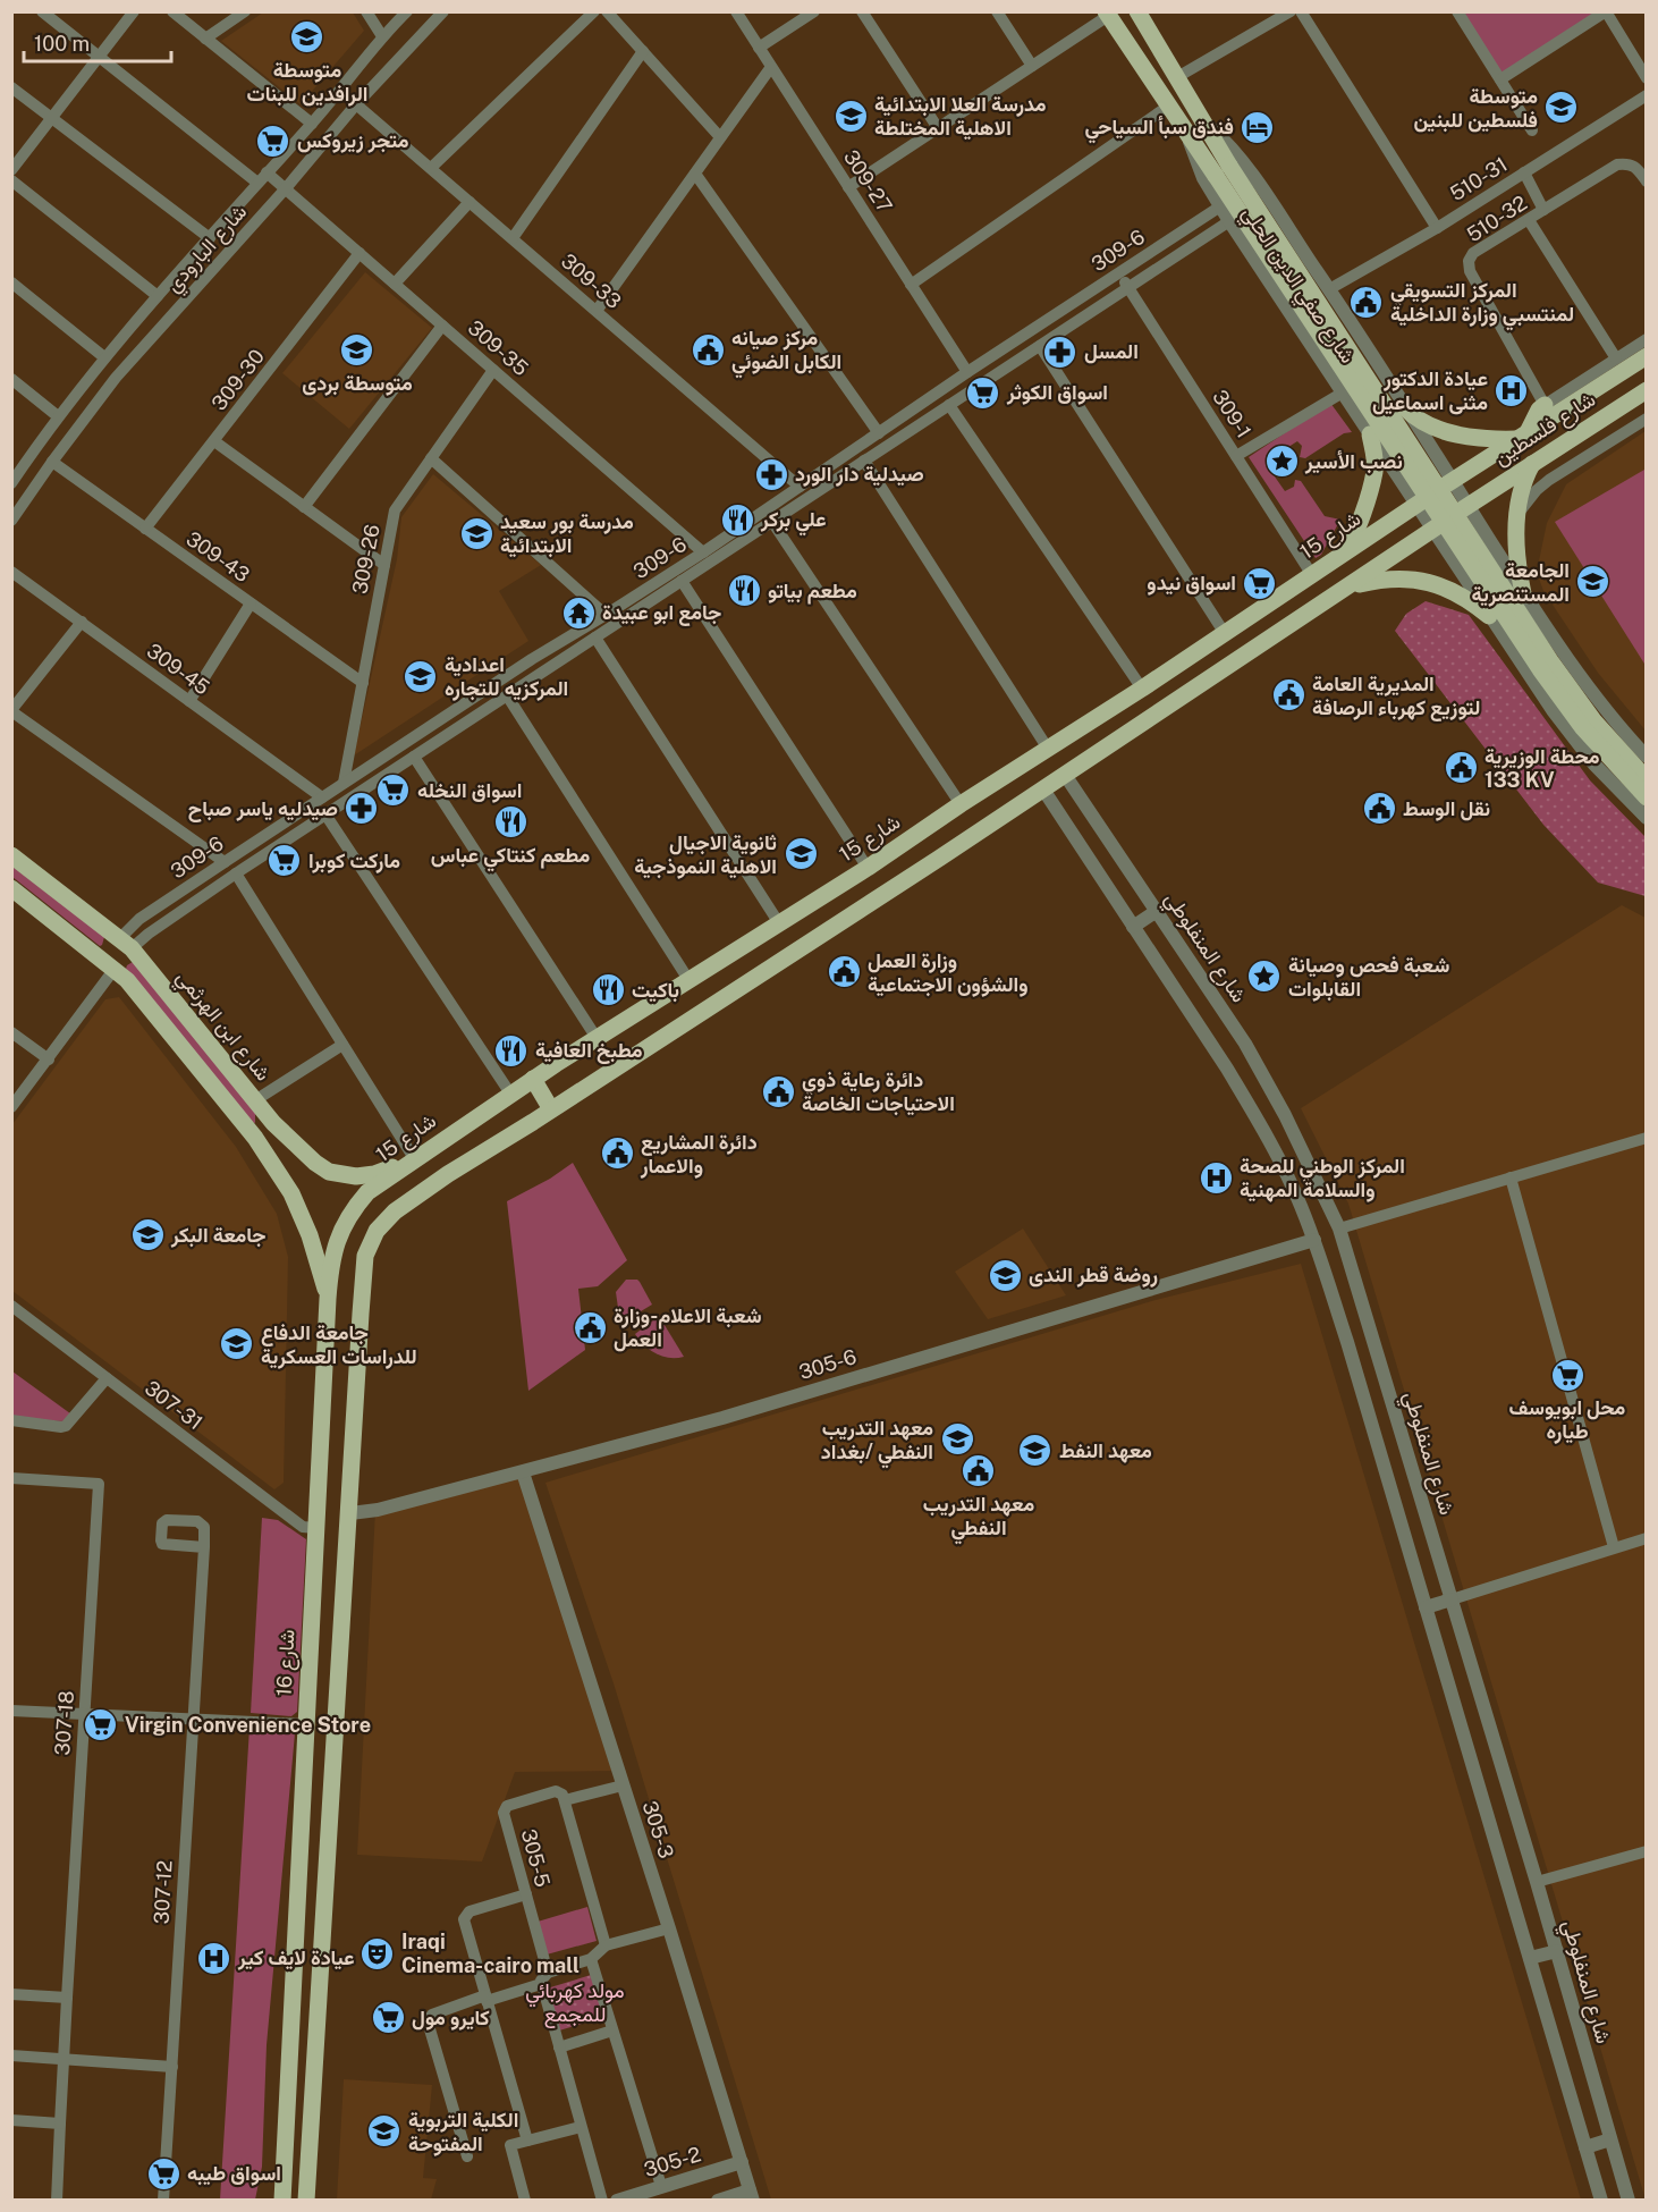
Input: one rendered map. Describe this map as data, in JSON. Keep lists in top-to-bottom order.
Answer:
{
  "streets": {
    "main road": [
      "شارع صفي الدين الحلي",
      "شارع فلسطين",
      "شارع 15",
      "شارع ابن الهرثمي",
      "شارع 16"
    ],
    "street": [
      "510-31",
      "309-27",
      "510-32",
      "شارع البارودي",
      "309-6",
      "309-33",
      "309-35",
      "309-30",
      "309-1",
      "309-43",
      "309-26",
      "309-45",
      "شارع المنفلوطي",
      "305-6",
      "307-31",
      "307-18",
      "305-3",
      "305-5",
      "307-12",
      "305-2"
    ]
  },
  "crossings": [
    ["510-31", "شارع صفي الدين الحلي"],
    ["309-27", "309-6"],
    ["شارع البارودي", "309-33"],
    ["شارع البارودي", "309-35"],
    ["شارع البارودي", "309-43"],
    ["309-6", "309-33"],
    ["309-6", "شارع صفي الدين الحلي"],
    ["309-6", "309-35"],
    ["309-6", "309-1"],
    ["309-6", "309-26"],
    ["309-6", "309-45"],
    ["309-6", "شارع ابن الهرثمي"],
    ["شارع صفي الدين الحلي", "شارع فلسطين"],
    ["شارع صفي الدين الحلي", "شارع 15"],
    ["309-35", "309-30"],
    ["309-35", "309-26"],
    ["309-30", "309-43"],
    ["309-1", "شارع 15"],
    ["شارع 15", "شارع ابن الهرثمي"],
    ["شارع 15", "شارع 16"],
    ["309-43", "309-26"],
    ["305-6", "305-3"],
    ["307-31", "شارع 16"],
    ["305-3", "305-2"]
  ],
  "parks": ["مولد كهربائي للمجمع"],
  "places": {
    "school or university": [
      "متوسطة الرافدين للبنات",
      "متوسطة فلسطين للبنين",
      "مدرسة العلا الابتدائية الاهلية المختلطة",
      "متوسطة بردى",
      "مدرسة بور سعيد الابتدائية",
      "الجامعة المستنصرية",
      "اعدادية المركزيه للتجاره",
      "ثانوية الاجيال الاهلية النموذجية",
      "جامعة البكر",
      "روضة قطر الندى",
      "جامعة الدفاع للدراسات العسكرية",
      "معهد التدريب النفطي /بغداد",
      "معهد النفط",
      "الكلية التربوية المفتوحة"
    ],
    "hotel": ["فندق سبأ السياحي"],
    "supermarket": [
      "متجر زيروكس",
      "اسواق الكوثر",
      "اسواق نيدو",
      "اسواق النخله",
      "ماركت كوبرا",
      "محل ابويوسف طياره",
      "Virgin Convenience Store",
      "كايرو مول",
      "اسواق طيبه"
    ],
    "public building": [
      "المركز التسويقي لمنتسبي وزارة الداخلية",
      "مركز صيانه الكابل الضوئي",
      "المديرية العامة لتوزيع كهرباء الرصافة",
      "محطة الوزيرية 133 KV",
      "نقل الوسط",
      "وزارة العمل والشؤون الاجتماعية",
      "دائرة رعاية ذوي الاحتياجات الخاصة",
      "دائرة المشاريع والاعمار",
      "شعبة الاعلام-وزارة العمل",
      "معهد التدريب النفطي"
    ],
    "pharmacy": ["المسل", "صيدلية دار الورد", "صيدليه ياسر صباح"],
    "hospital": ["عيادة الدكتور مثنى اسماعيل", "المركز الوطني للصحة والسلامة المهنية", "عيادة لايف كير"],
    "place": ["نصب الأسير", "شعبة فحص وصيانة القابلوات"],
    "restaurant": [
      "علي بركر",
      "مطعم بياتو",
      "مطعم كنتاكي عباس",
      "باكيت",
      "مطبخ العافية"
    ],
    "temple": ["جامع ابو عبيدة"],
    "theatre": ["Iraqi Cinema-cairo mall"]
  },
  "scale_bar": "100 m"
}
